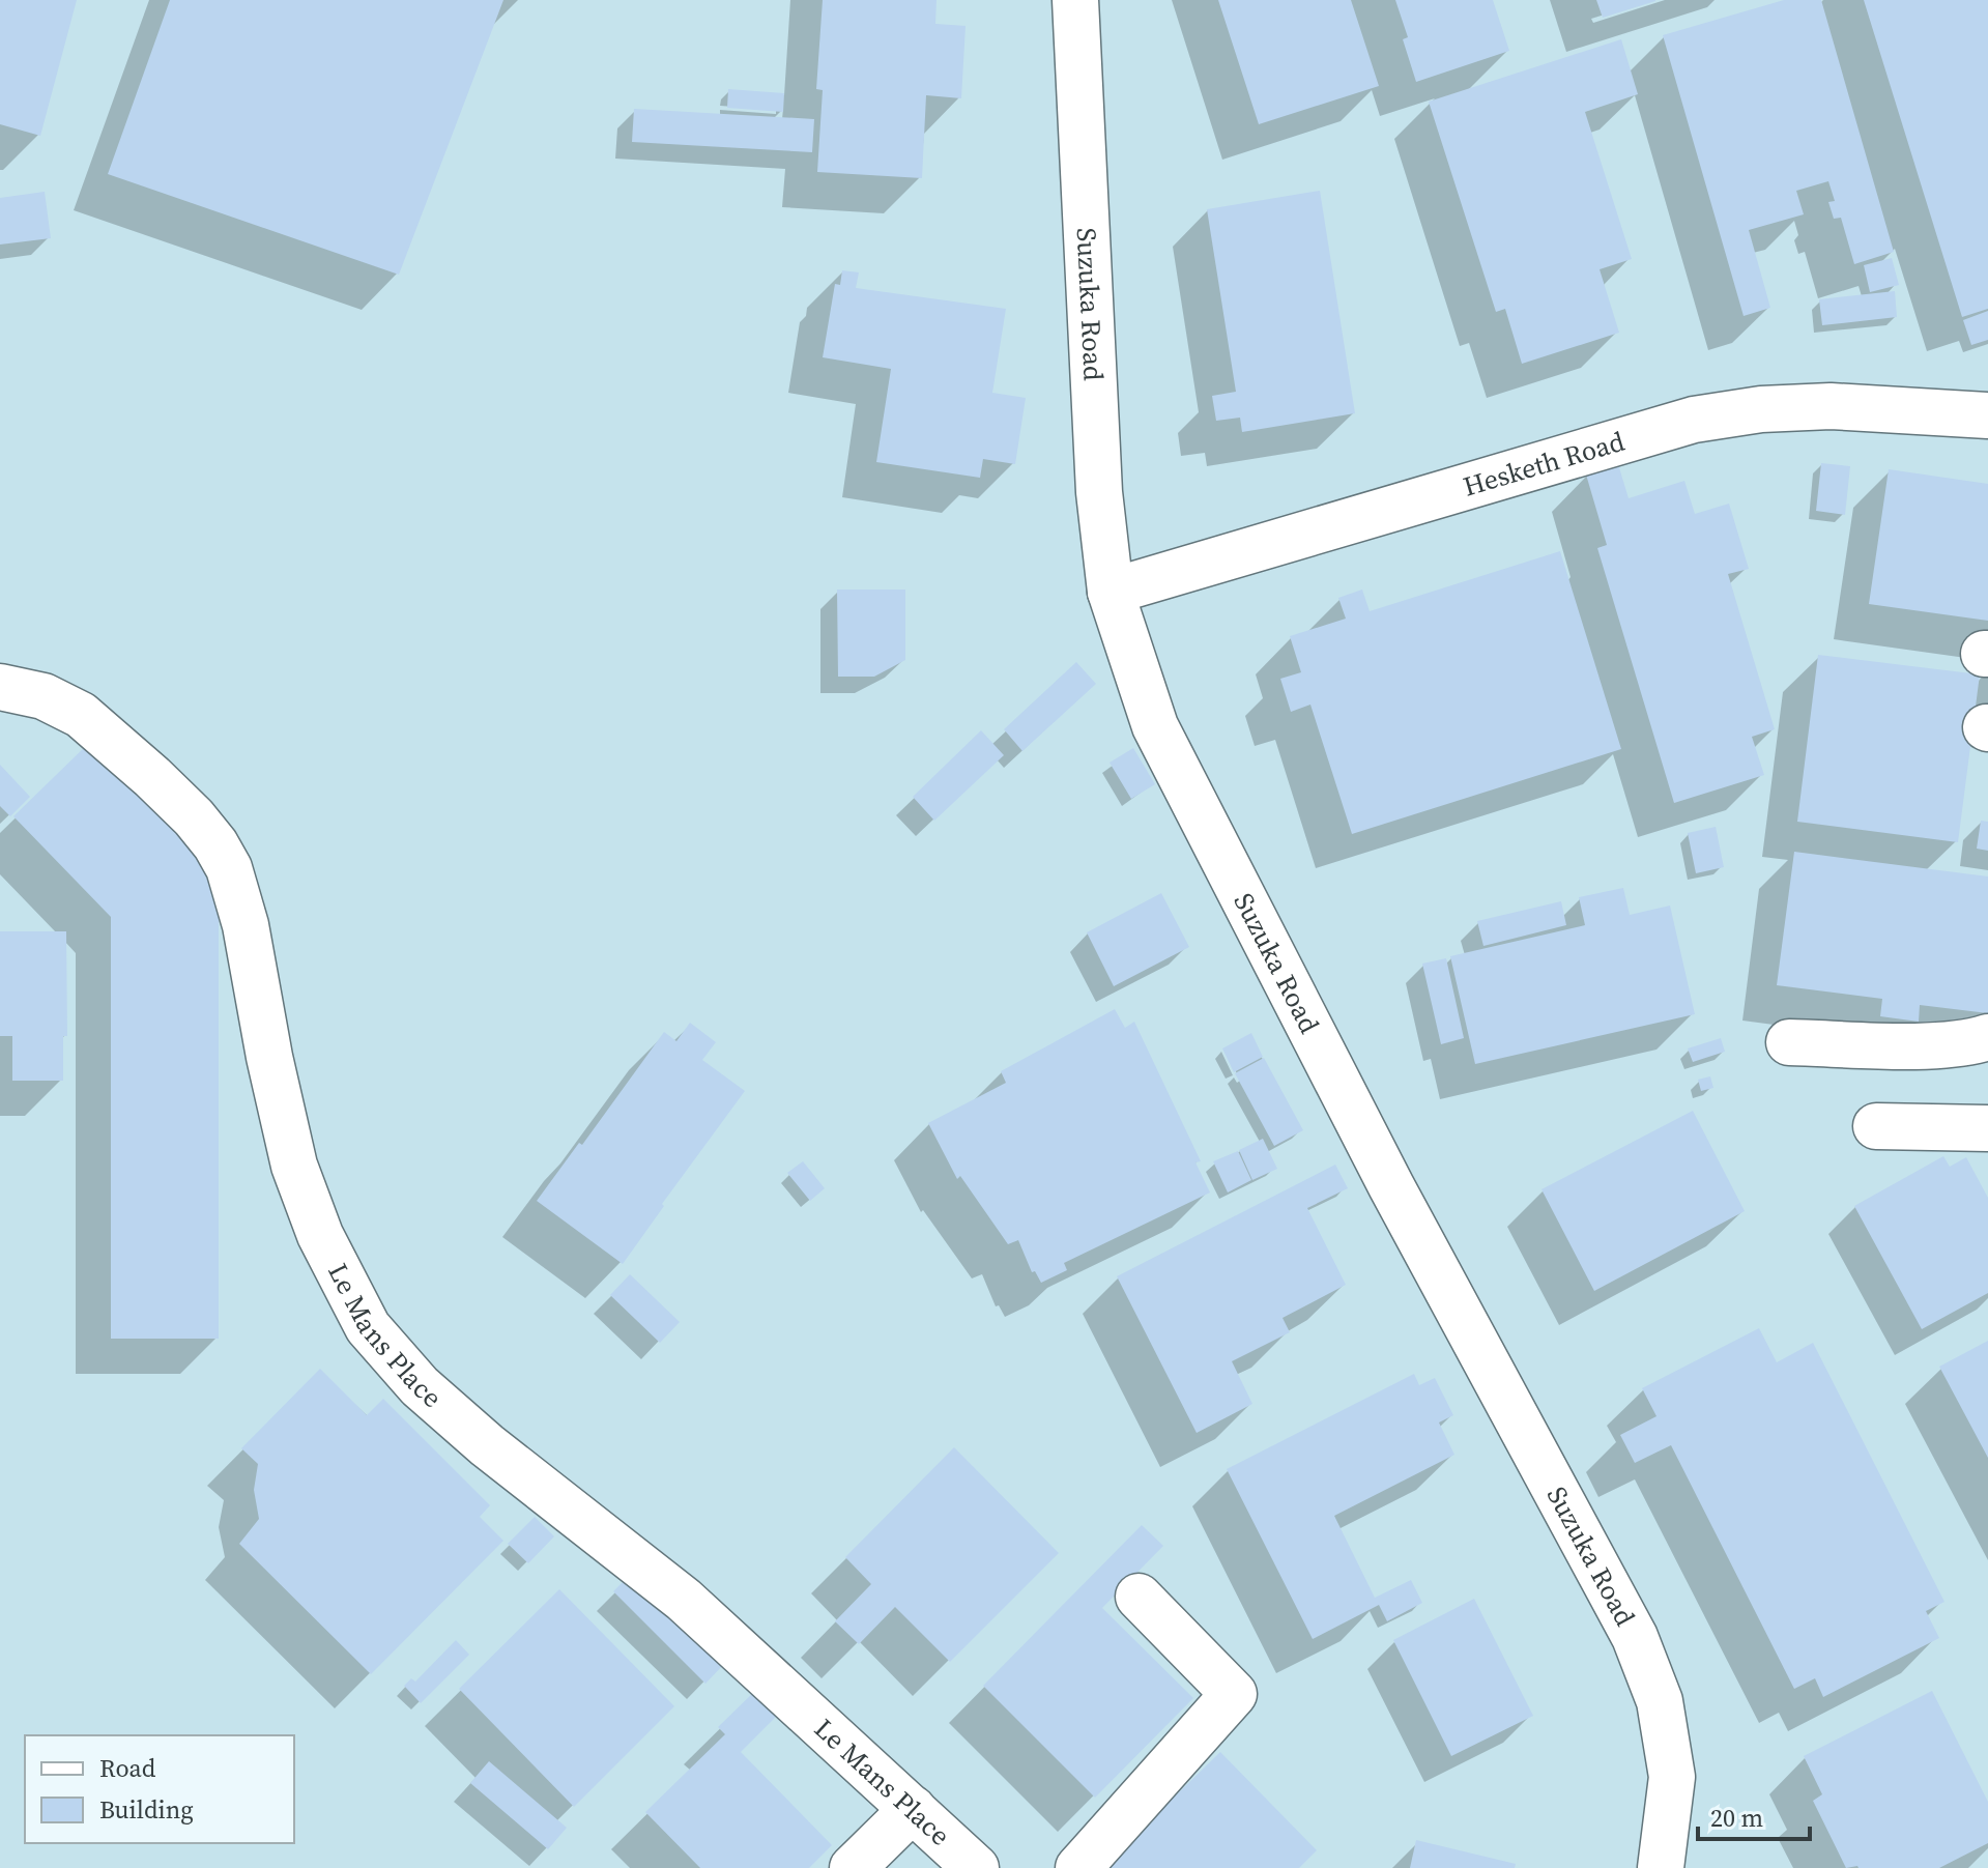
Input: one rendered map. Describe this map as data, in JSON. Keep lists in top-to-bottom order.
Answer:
{
  "streets": {
    "lane": ["Suzuka Road", "Hesketh Road", "Le Mans Place"]
  },
  "crossings": [
    ["Suzuka Road", "Hesketh Road"]
  ],
  "legend": ["Road", "Building"],
  "scale_bar": "20 m"
}
